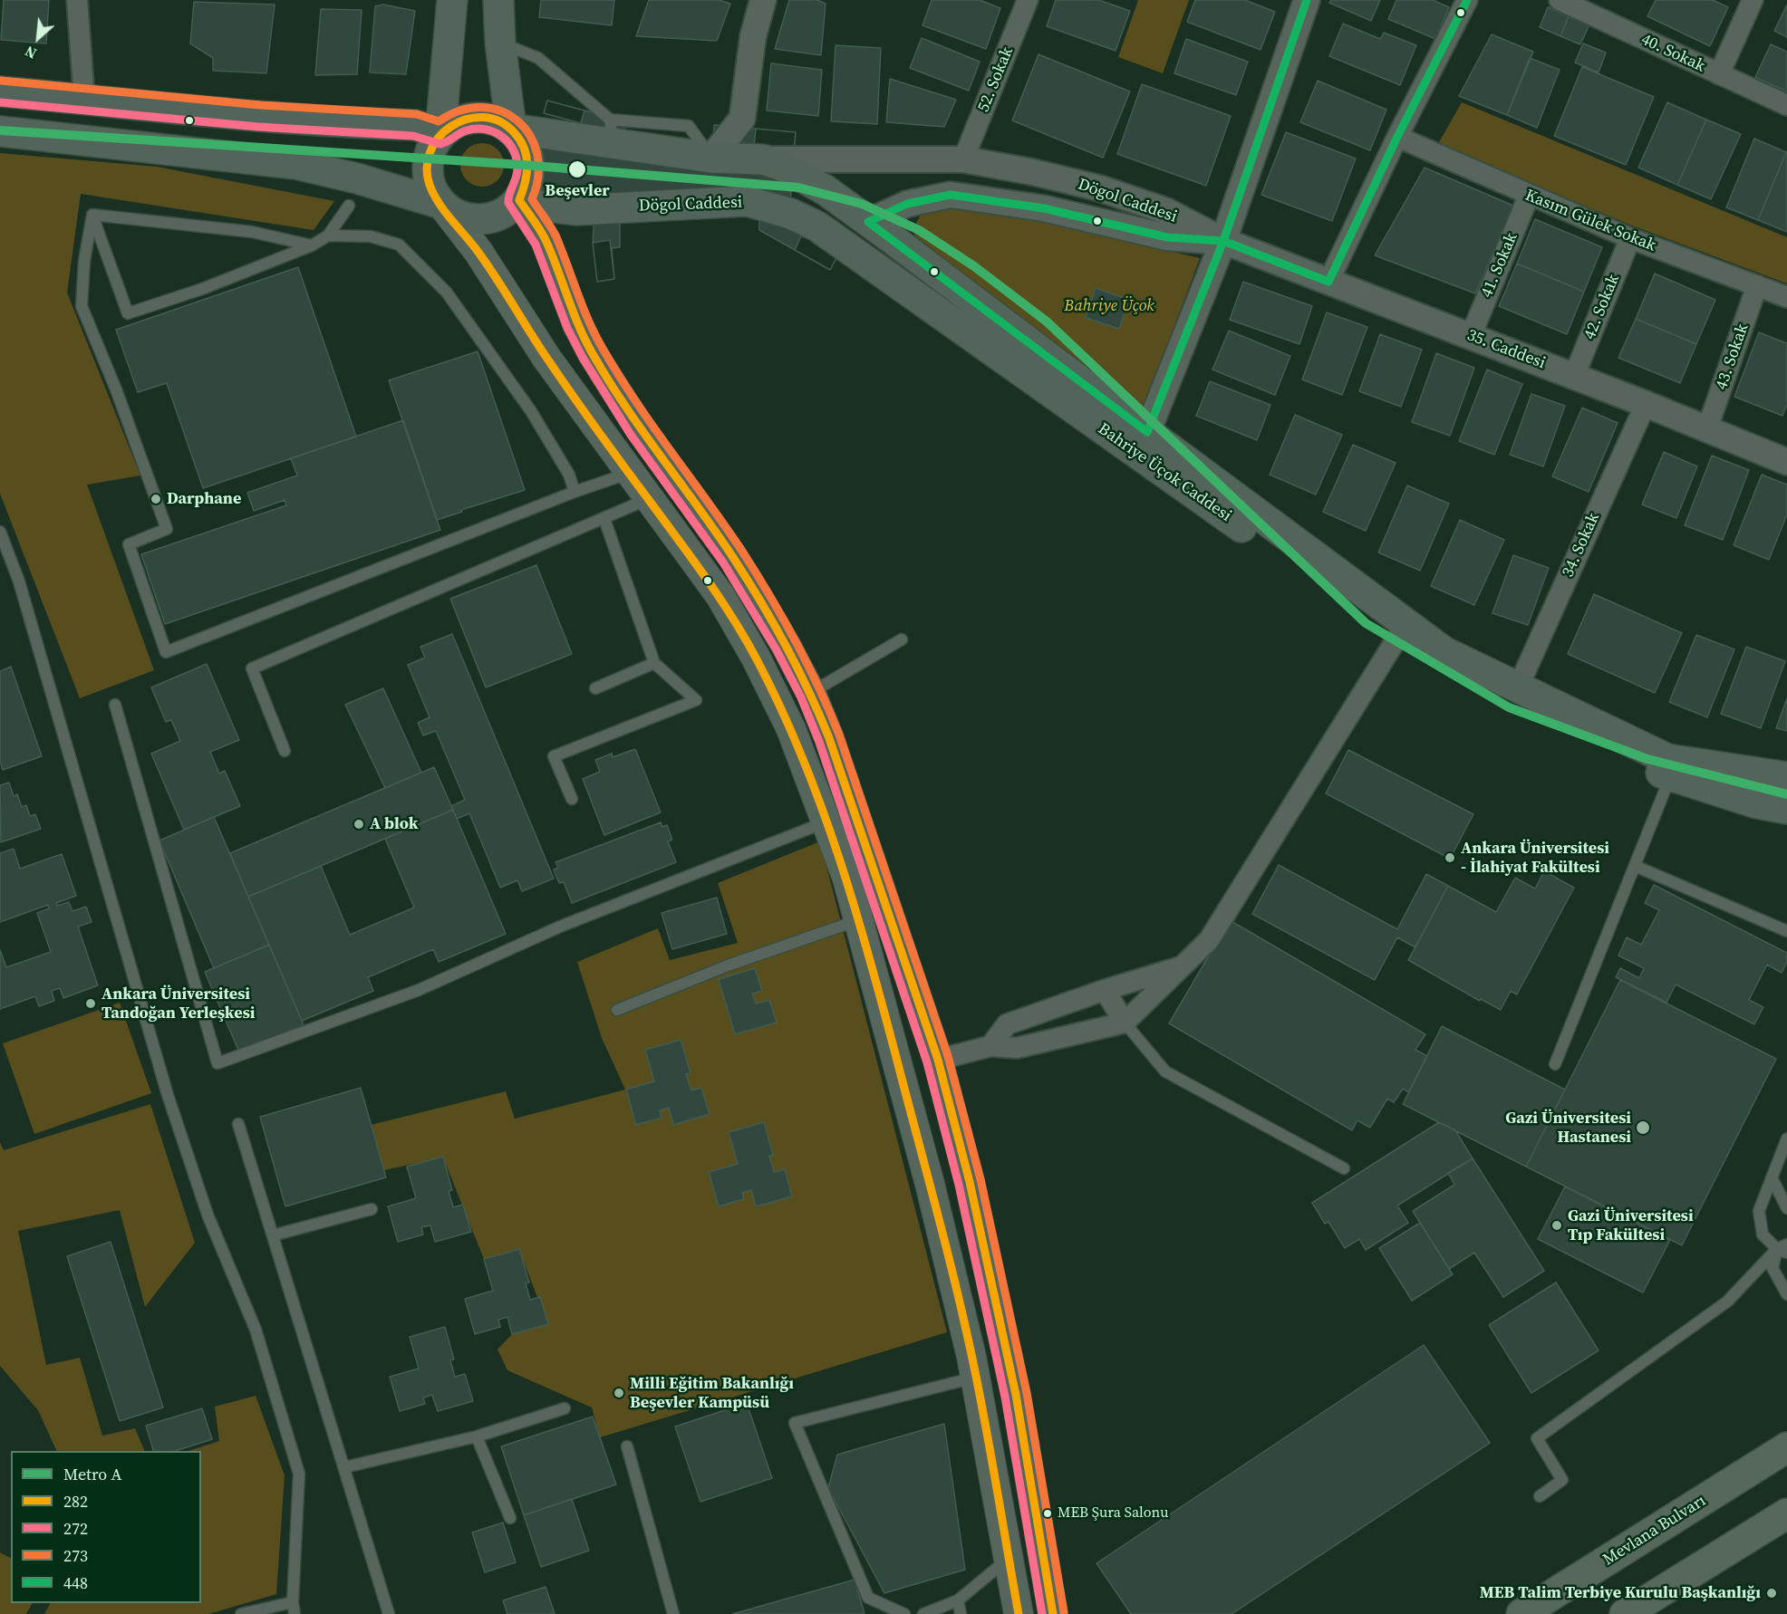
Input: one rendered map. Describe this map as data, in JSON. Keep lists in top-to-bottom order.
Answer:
{
  "streets": {
    "highway": ["Mevlana Bulvarı"],
    "main road": ["Dögol Caddesi", "Bahriye Üçok Caddesi"],
    "street": [
      "40. Sokak",
      "52. Sokak",
      "Kasım Gülek Sokak",
      "41. Sokak",
      "42. Sokak",
      "35. Caddesi",
      "43. Sokak",
      "34. Sokak"
    ]
  },
  "crossings": [
    ["52. Sokak", "Dögol Caddesi"],
    ["Dögol Caddesi", "35. Caddesi"],
    ["Dögol Caddesi", "Bahriye Üçok Caddesi"],
    ["Kasım Gülek Sokak", "41. Sokak"],
    ["Kasım Gülek Sokak", "42. Sokak"],
    ["Kasım Gülek Sokak", "43. Sokak"],
    ["41. Sokak", "35. Caddesi"],
    ["42. Sokak", "35. Caddesi"],
    ["35. Caddesi", "43. Sokak"],
    ["35. Caddesi", "34. Sokak"],
    ["Bahriye Üçok Caddesi", "34. Sokak"]
  ],
  "parks": ["Bahriye Üçok"],
  "places": [
    "Beşevler",
    "Darphane",
    "A blok",
    "Ankara Üniversitesi - İlahiyat Fakültesi",
    "Ankara Üniversitesi Tandoğan Yerleşkesi",
    "Gazi Üniversitesi Hastanesi",
    "Gazi Üniversitesi Tıp Fakültesi",
    "Milli Eğitim Bakanlığı Beşevler Kampüsü",
    "MEB Şura Salonu",
    "MEB Talim Terbiye Kurulu Başkanlığı"
  ],
  "lines": [
    "transit line 448",
    "transit line 273",
    "transit line 272",
    "transit line 282",
    "metro line A"
  ],
  "legend": [
    "Metro A",
    "282",
    "272",
    "273",
    "448"
  ],
  "north": "bottom left"
}
